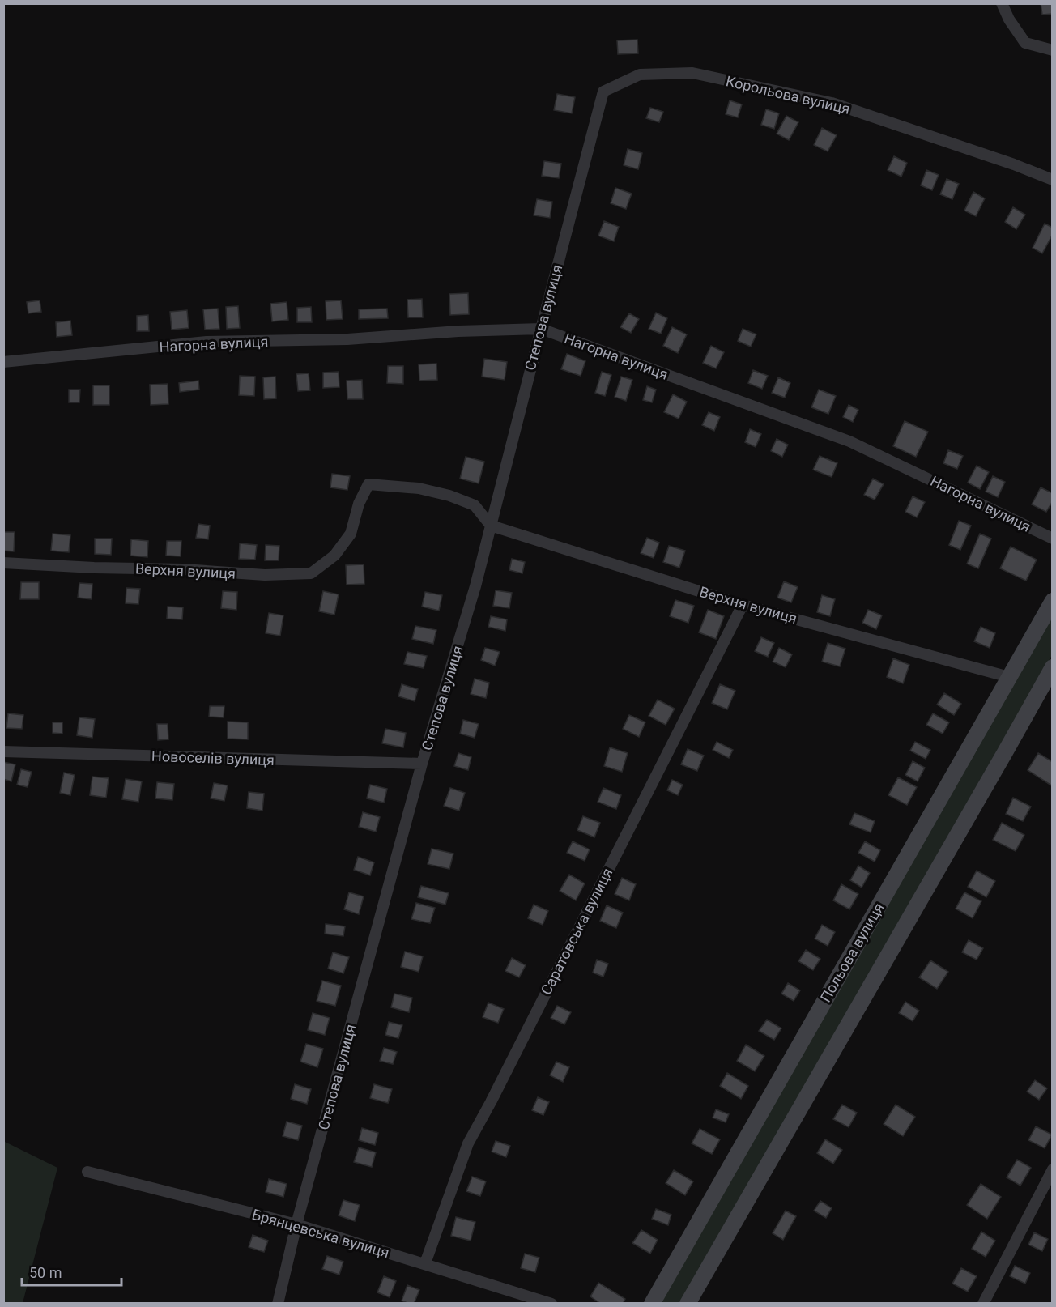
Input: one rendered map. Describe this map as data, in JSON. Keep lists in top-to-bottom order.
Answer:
{
  "streets": {
    "main road": ["Польова вулиця"],
    "street": [
      "Корольова вулиця",
      "Степова вулиця",
      "Нагорна вулиця",
      "Верхня вулиця",
      "Новоселів вулиця",
      "Саратовська вулиця",
      "Брянцевська вулиця"
    ]
  },
  "crossings": [
    ["Корольова вулиця", "Степова вулиця"],
    ["Степова вулиця", "Нагорна вулиця"],
    ["Степова вулиця", "Верхня вулиця"],
    ["Степова вулиця", "Новоселів вулиця"],
    ["Степова вулиця", "Брянцевська вулиця"],
    ["Верхня вулиця", "Саратовська вулиця"],
    ["Верхня вулиця", "Польова вулиця"],
    ["Саратовська вулиця", "Брянцевська вулиця"]
  ],
  "scale_bar": "50 m"
}
